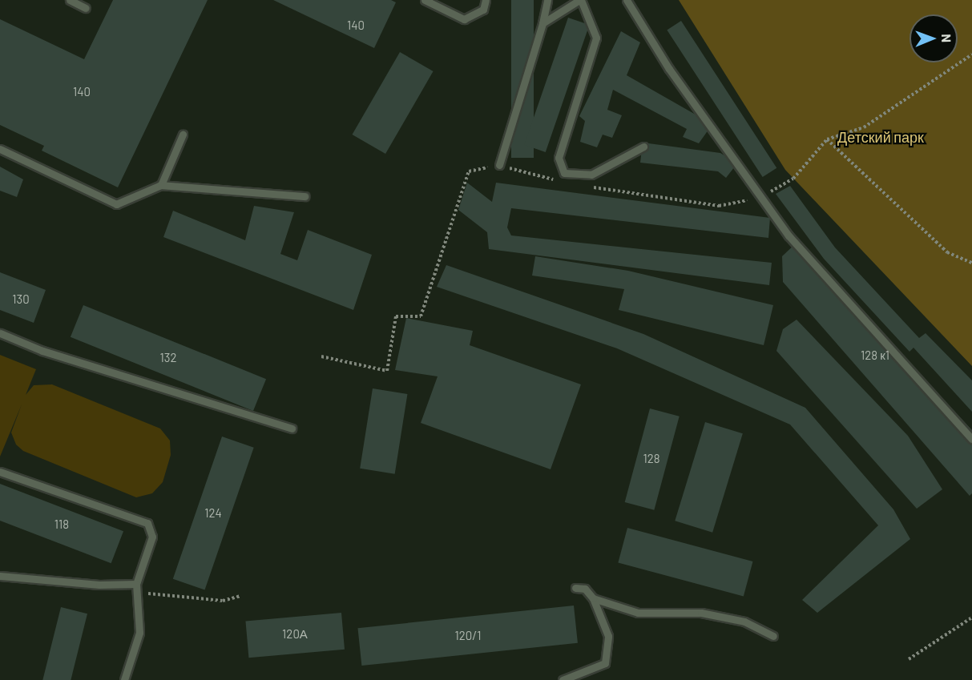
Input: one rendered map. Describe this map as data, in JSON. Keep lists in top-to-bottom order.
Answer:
{
  "parks": ["Детский парк"],
  "house_numbers": [
    "140",
    "140",
    "130",
    "128 к1",
    "132",
    "128",
    "124",
    "118",
    "120А",
    "120/1"
  ],
  "north": "right"
}
